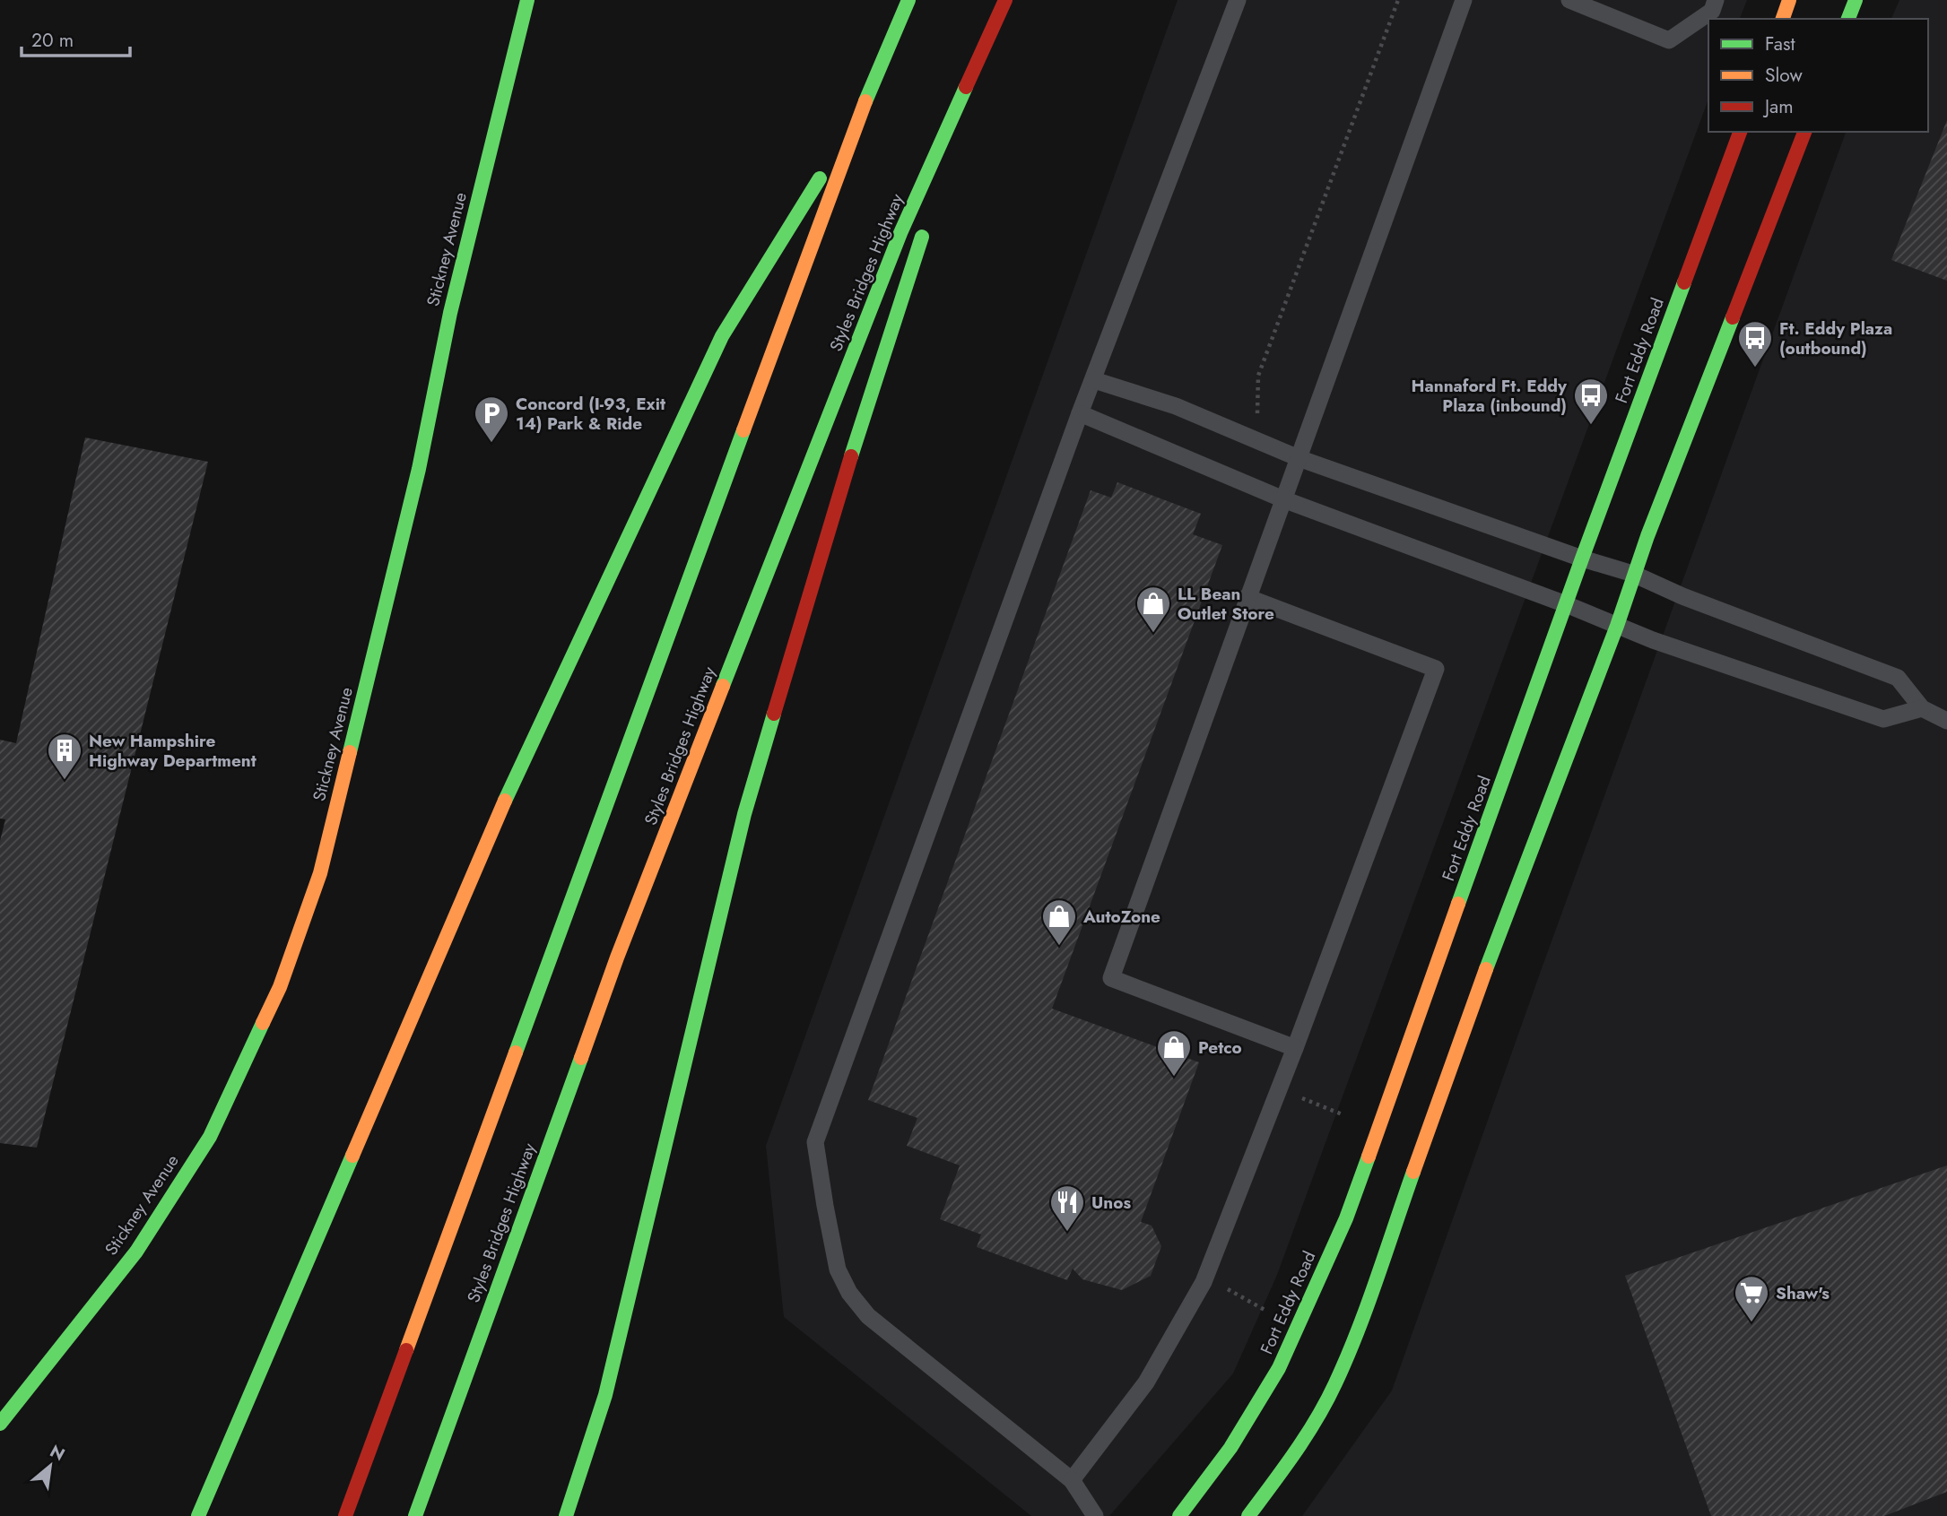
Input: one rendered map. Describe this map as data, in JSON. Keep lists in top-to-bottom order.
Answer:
{
  "streets": {
    "main road": ["Stickney Avenue", "Styles Bridges Highway", "Fort Eddy Road"]
  },
  "places": {
    "bus stop": ["Ft. Eddy Plaza (outbound)", "Hannaford Ft. Eddy Plaza (inbound)"],
    "parking": ["Concord (I-93, Exit 14) Park & Ride"],
    "shop": ["LL Bean Outlet Store", "AutoZone", "Petco"],
    "building": ["New Hampshire Highway Department"],
    "restaurant": ["Unos"],
    "supermarket": ["Shaw's"]
  },
  "legend": ["Fast", "Slow", "Jam"],
  "scale_bar": "20 m",
  "north": "top right"
}
